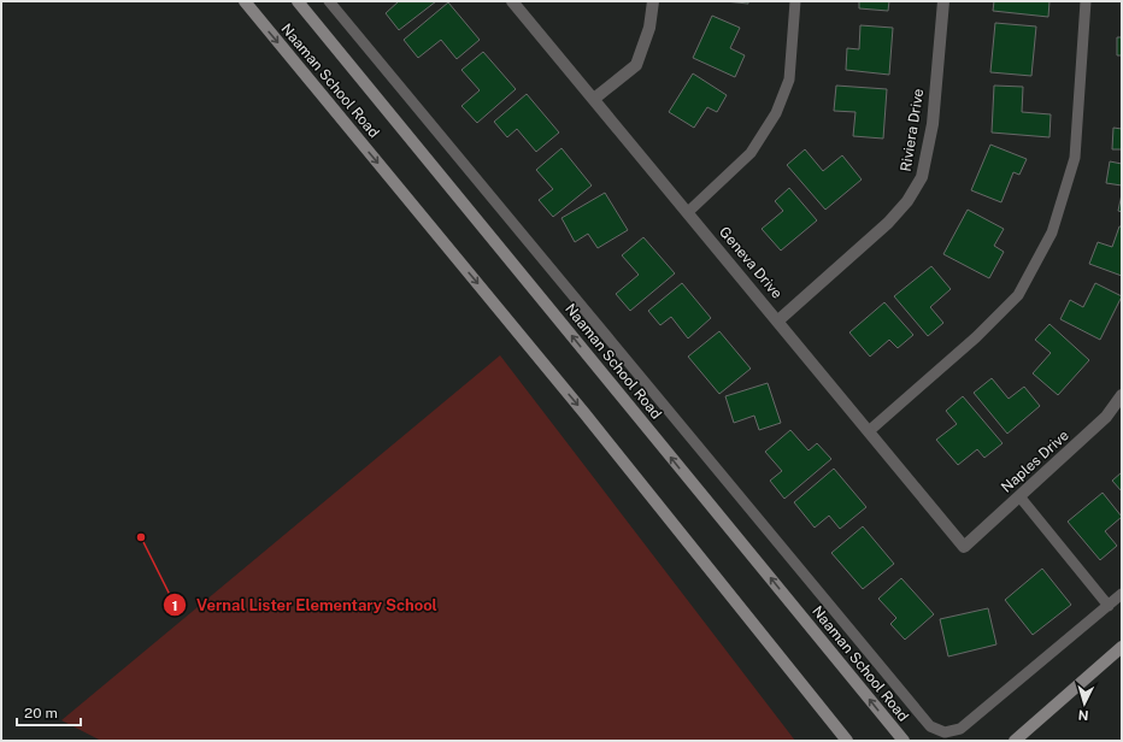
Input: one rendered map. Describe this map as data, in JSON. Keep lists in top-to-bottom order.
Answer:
{
  "streets": {
    "main road": ["Naaman School Road"],
    "street": ["Riviera Drive", "Geneva Drive", "Naples Drive"]
  },
  "crossings": [
    ["Riviera Drive", "Geneva Drive"],
    ["Geneva Drive", "Naples Drive"]
  ],
  "places": ["Vernal Lister Elementary School"],
  "scale_bar": "20 m",
  "north": "bottom"
}
